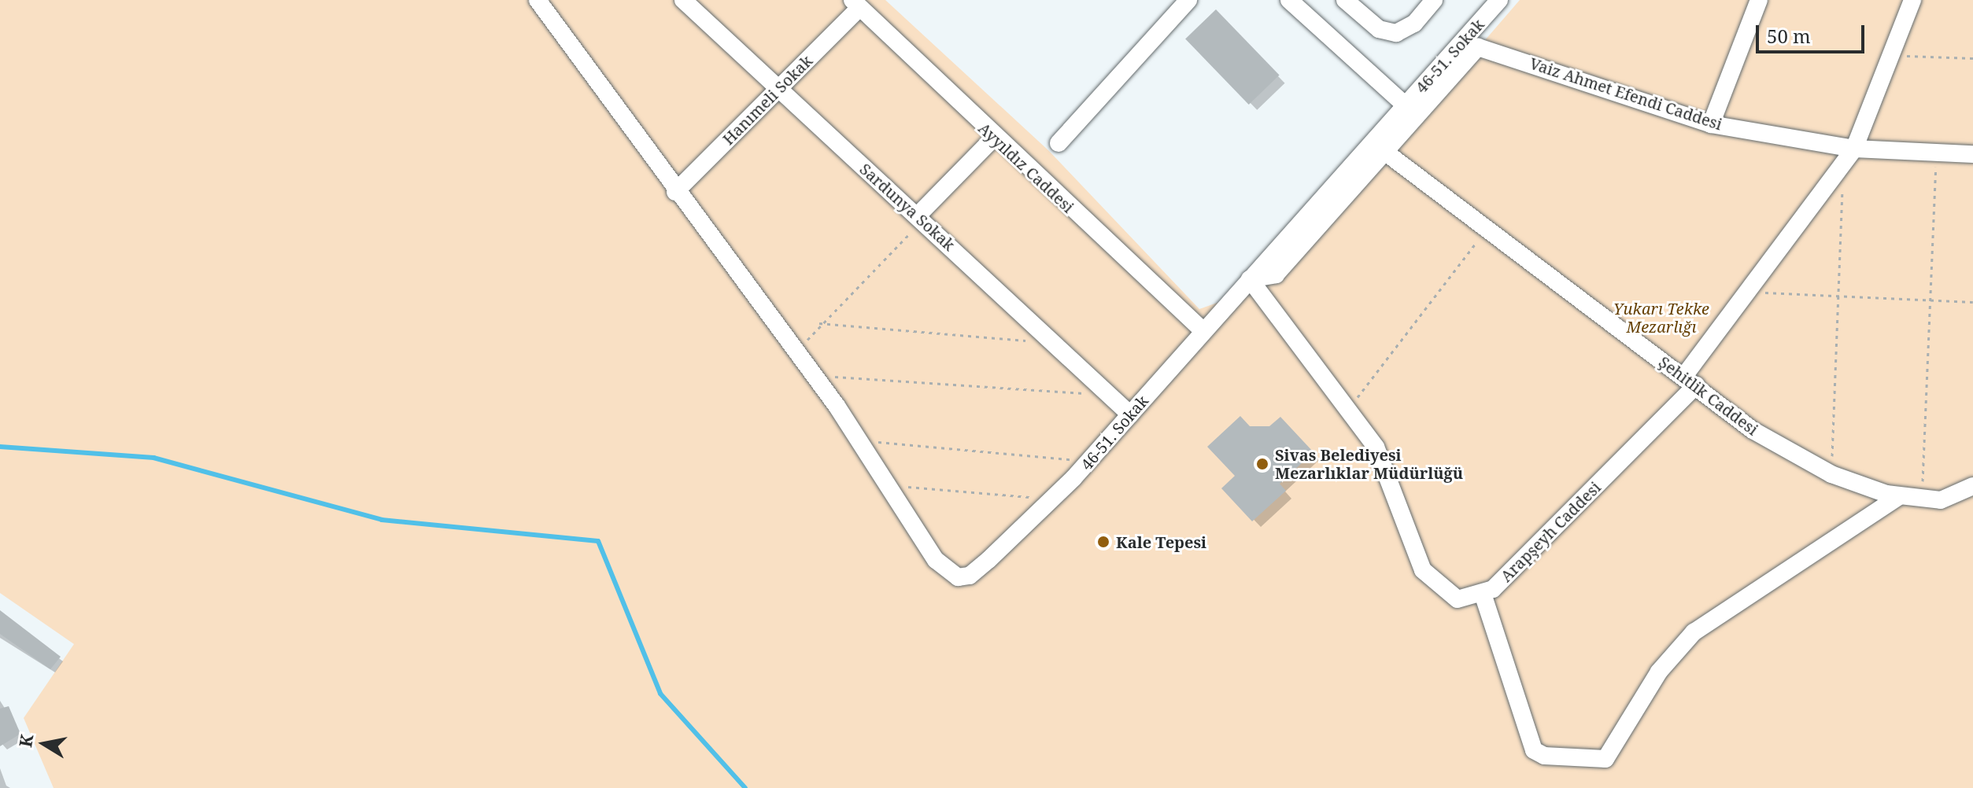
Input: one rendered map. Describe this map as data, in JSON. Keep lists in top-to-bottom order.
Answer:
{
  "streets": {
    "street": [
      "46-51. Sokak",
      "Vaiz Ahmet Efendi Caddesi",
      "Hanımeli Sokak",
      "Ayyıldız Caddesi",
      "Sardunya Sokak",
      "Şehitlik Caddesi",
      "Arapşeyh Caddesi"
    ]
  },
  "crossings": [
    ["46-51. Sokak", "Vaiz Ahmet Efendi Caddesi"],
    ["46-51. Sokak", "Ayyıldız Caddesi"],
    ["46-51. Sokak", "Sardunya Sokak"],
    ["46-51. Sokak", "Şehitlik Caddesi"],
    ["Vaiz Ahmet Efendi Caddesi", "Arapşeyh Caddesi"],
    ["Hanımeli Sokak", "Ayyıldız Caddesi"],
    ["Hanımeli Sokak", "Sardunya Sokak"],
    ["Şehitlik Caddesi", "Arapşeyh Caddesi"]
  ],
  "parks": ["Yukarı Tekke Mezarlığı"],
  "places": ["Sivas Belediyesi Mezarlıklar Müdürlüğü", "Kale Tepesi"],
  "scale_bar": "50 m",
  "north": "left"
}
